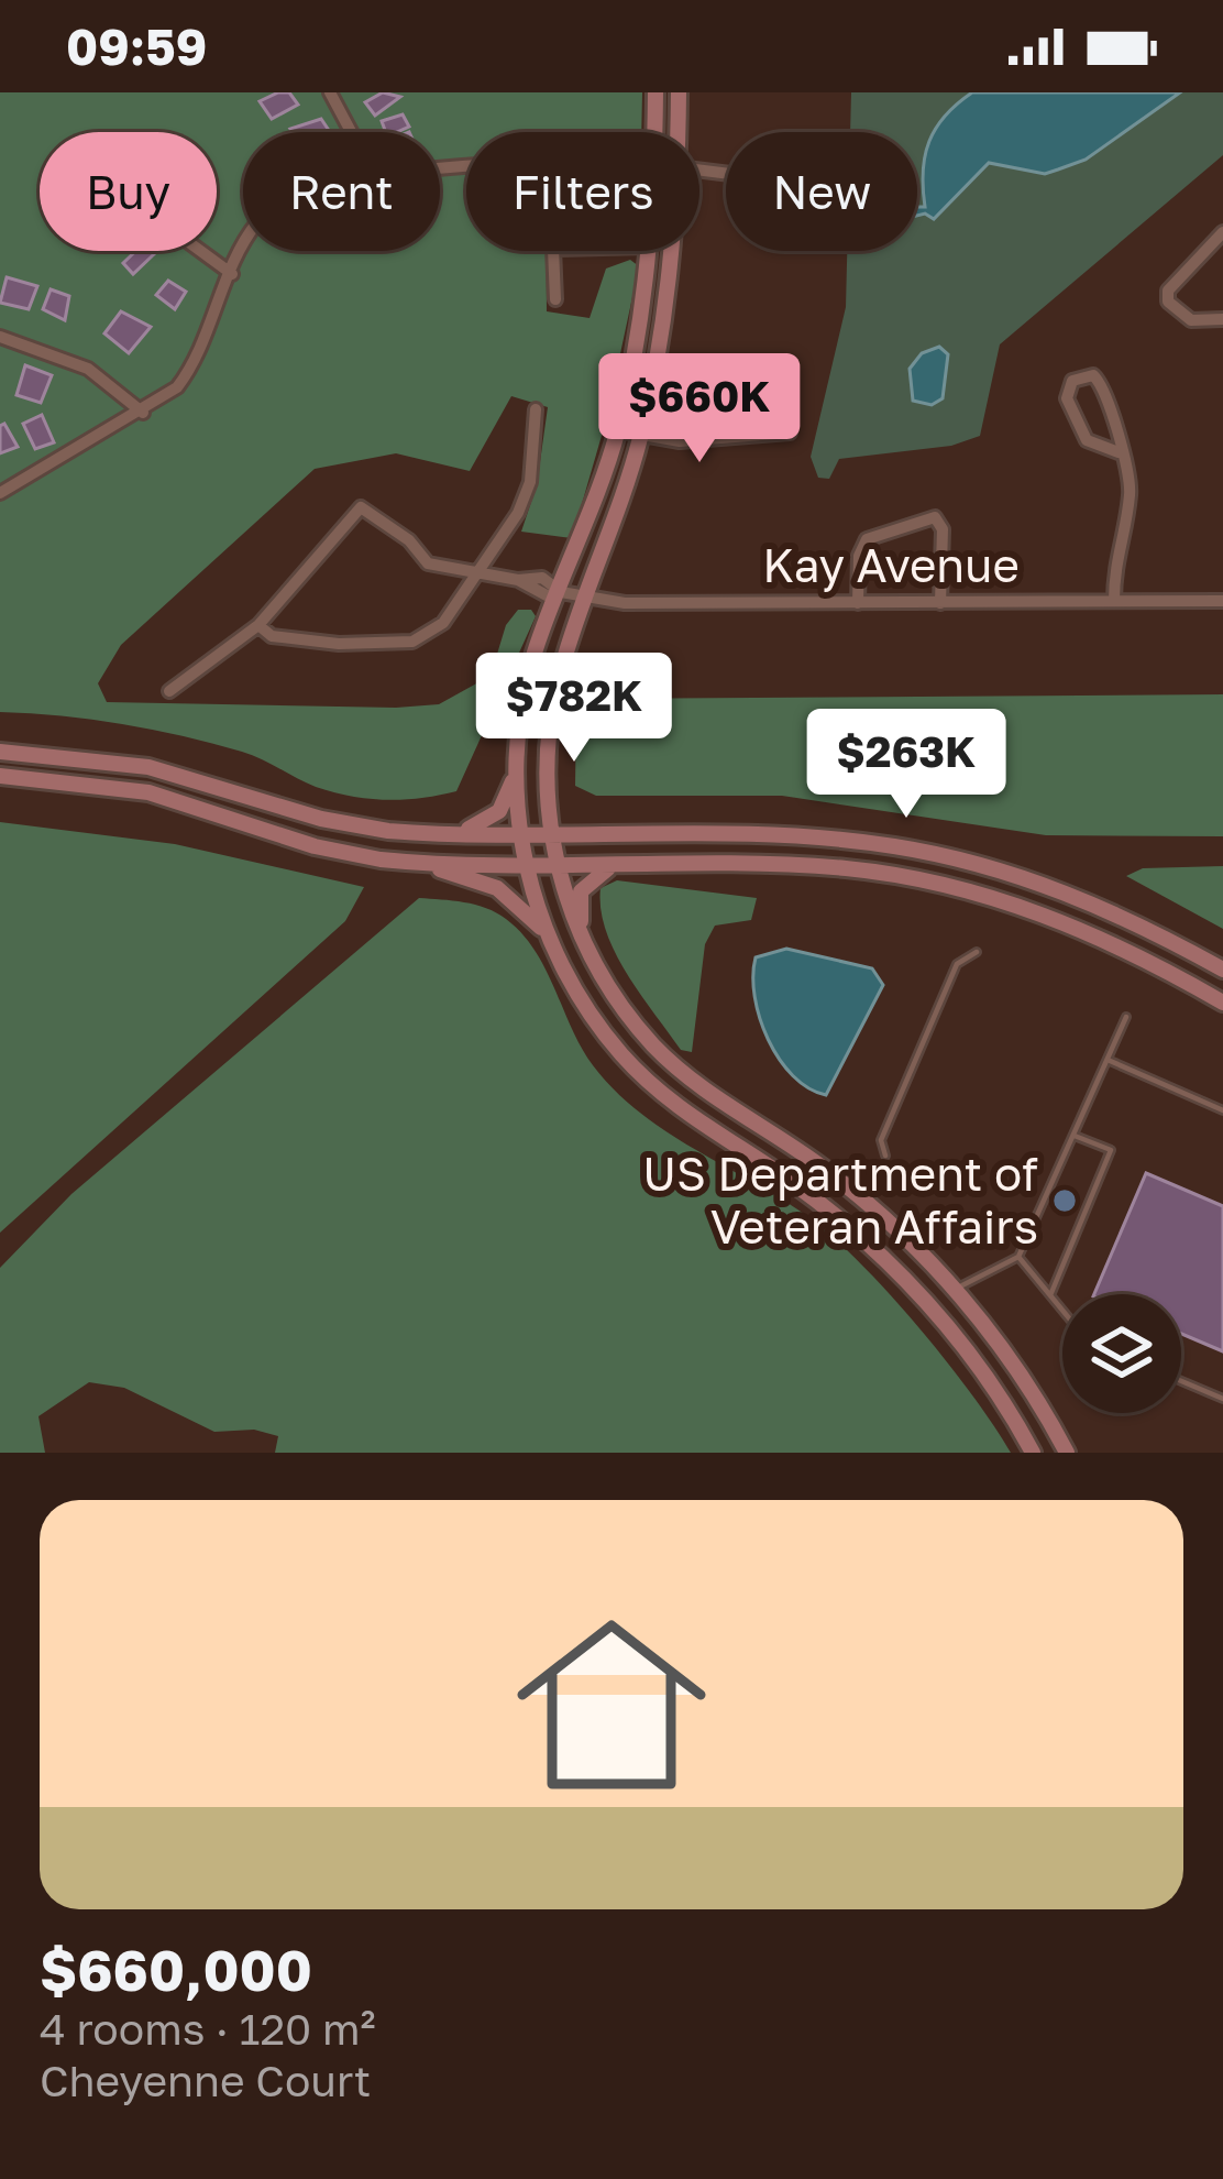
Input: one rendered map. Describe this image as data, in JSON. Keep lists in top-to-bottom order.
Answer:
{
  "streets": {
    "street": ["Kay Avenue"]
  },
  "places": ["US Department of Veteran Affairs"],
  "page": {
    "status": "09:59",
    "chip": [
      "Buy",
      "Rent",
      "Filters",
      "New"
    ],
    "price": ["$660K", "$782K", "$263K"],
    "list": [
      {
        "name": "$660,000",
        "note": "4 rooms · 120 m² · Cheyenne Court"
      }
    ]
  }
}
